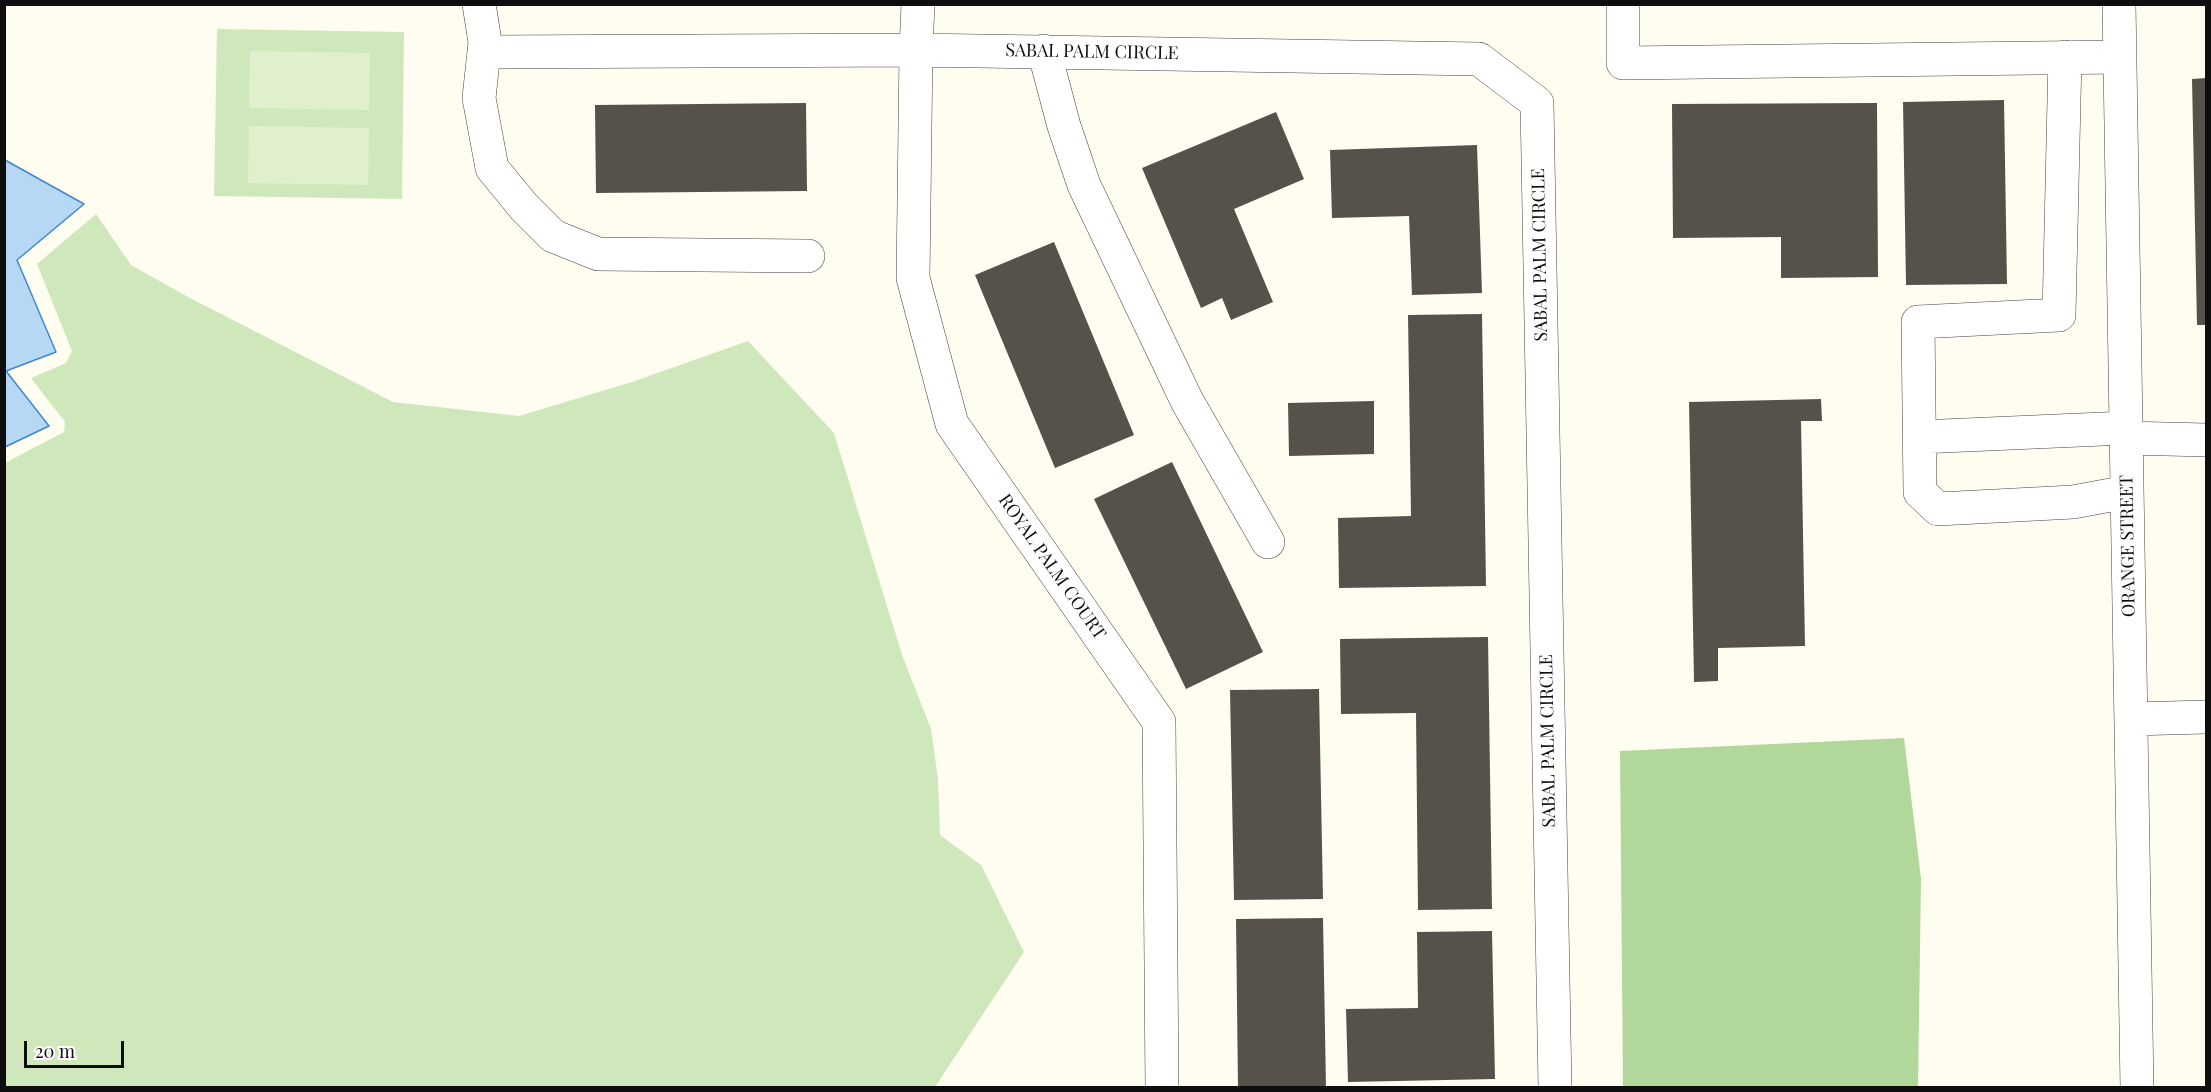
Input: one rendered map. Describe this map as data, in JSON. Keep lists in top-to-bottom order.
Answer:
{
  "streets": {
    "street": ["SABAL PALM CIRCLE", "ORANGE STREET", "ROYAL PALM COURT"]
  },
  "crossings": [
    ["SABAL PALM CIRCLE", "ROYAL PALM COURT"]
  ],
  "scale_bar": "20 m"
}
